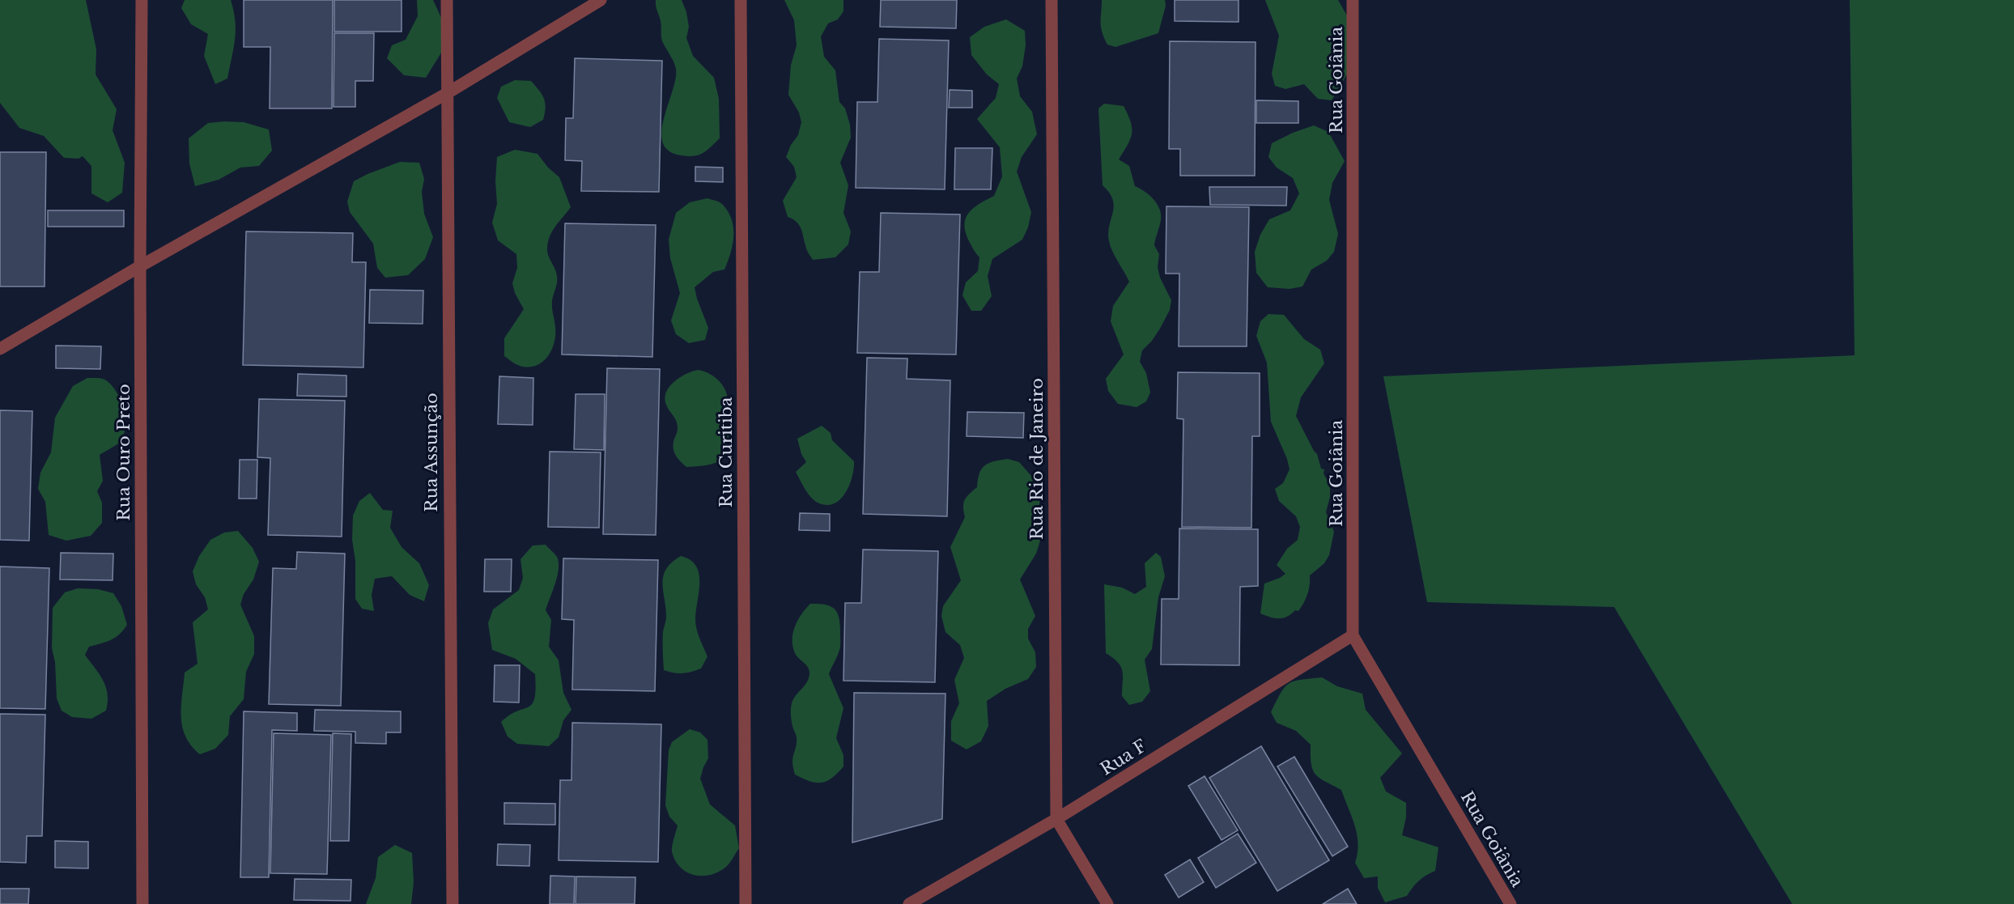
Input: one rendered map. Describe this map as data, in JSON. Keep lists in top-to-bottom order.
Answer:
{
  "streets": {
    "street": [
      "Rua Goiânia",
      "Rua Ouro Preto",
      "Rua Assunção",
      "Rua Curitiba",
      "Rua Rio de Janeiro",
      "Rua F"
    ]
  },
  "crossings": [
    ["Rua Goiânia", "Rua F"],
    ["Rua Rio de Janeiro", "Rua F"]
  ]
}
